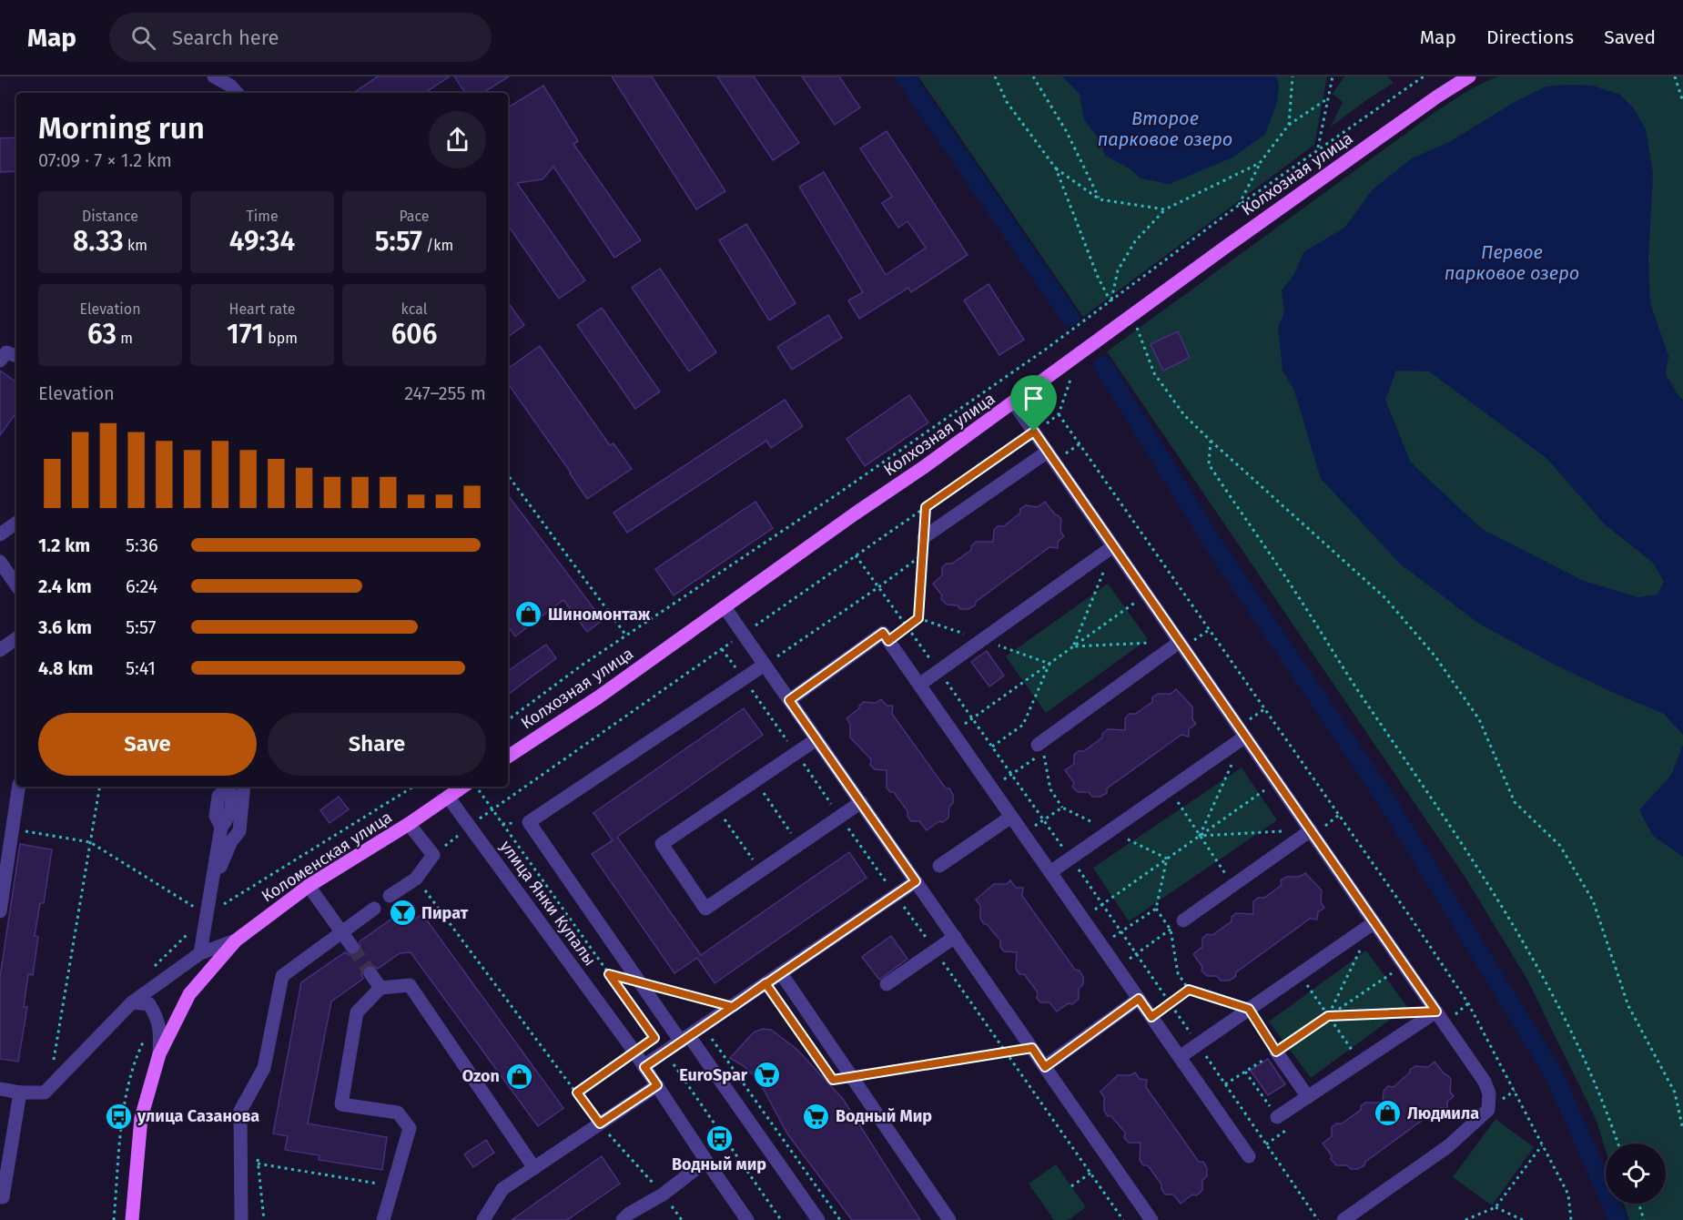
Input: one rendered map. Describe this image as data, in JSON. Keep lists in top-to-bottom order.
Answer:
{
  "streets": {
    "main road": ["Колхозная улица", "Коломенская улица"],
    "street": ["улица Янки Купалы"]
  },
  "crossings": [
    ["Коломенская улица", "улица Янки Купалы"]
  ],
  "water": ["Второе парковое озеро", "Первое парковое озеро"],
  "places": {
    "shop": ["Шиномонтаж", "Ozon", "Людмила"],
    "bar": ["Пират"],
    "supermarket": ["EuroSpar", "Водный Мир"],
    "bus stop": ["улица Сазанова", "Водный мир"]
  },
  "page": {
    "header": "Map",
    "search": "Search here",
    "nav": ["Map", "Directions", "Saved"],
    "heading": ["Morning run", "07:09 · 7 × 1.2 km"],
    "stats": [
      ["Distance", "8.33 km"],
      ["Time", "49:34"],
      ["Pace", "5:57 /km"],
      ["Elevation", "63 m"],
      ["Heart rate", "171 bpm"],
      ["kcal", "606"]
    ],
    "chart": ["Elevation", "247–255 m"],
    "list": [
      {
        "name": "1.2 km",
        "note": "5:36"
      },
      {
        "name": "2.4 km",
        "note": "6:24"
      },
      {
        "name": "3.6 km",
        "note": "5:57"
      },
      {
        "name": "4.8 km",
        "note": "5:41"
      }
    ],
    "buttons": ["Save", "Share"]
  }
}
